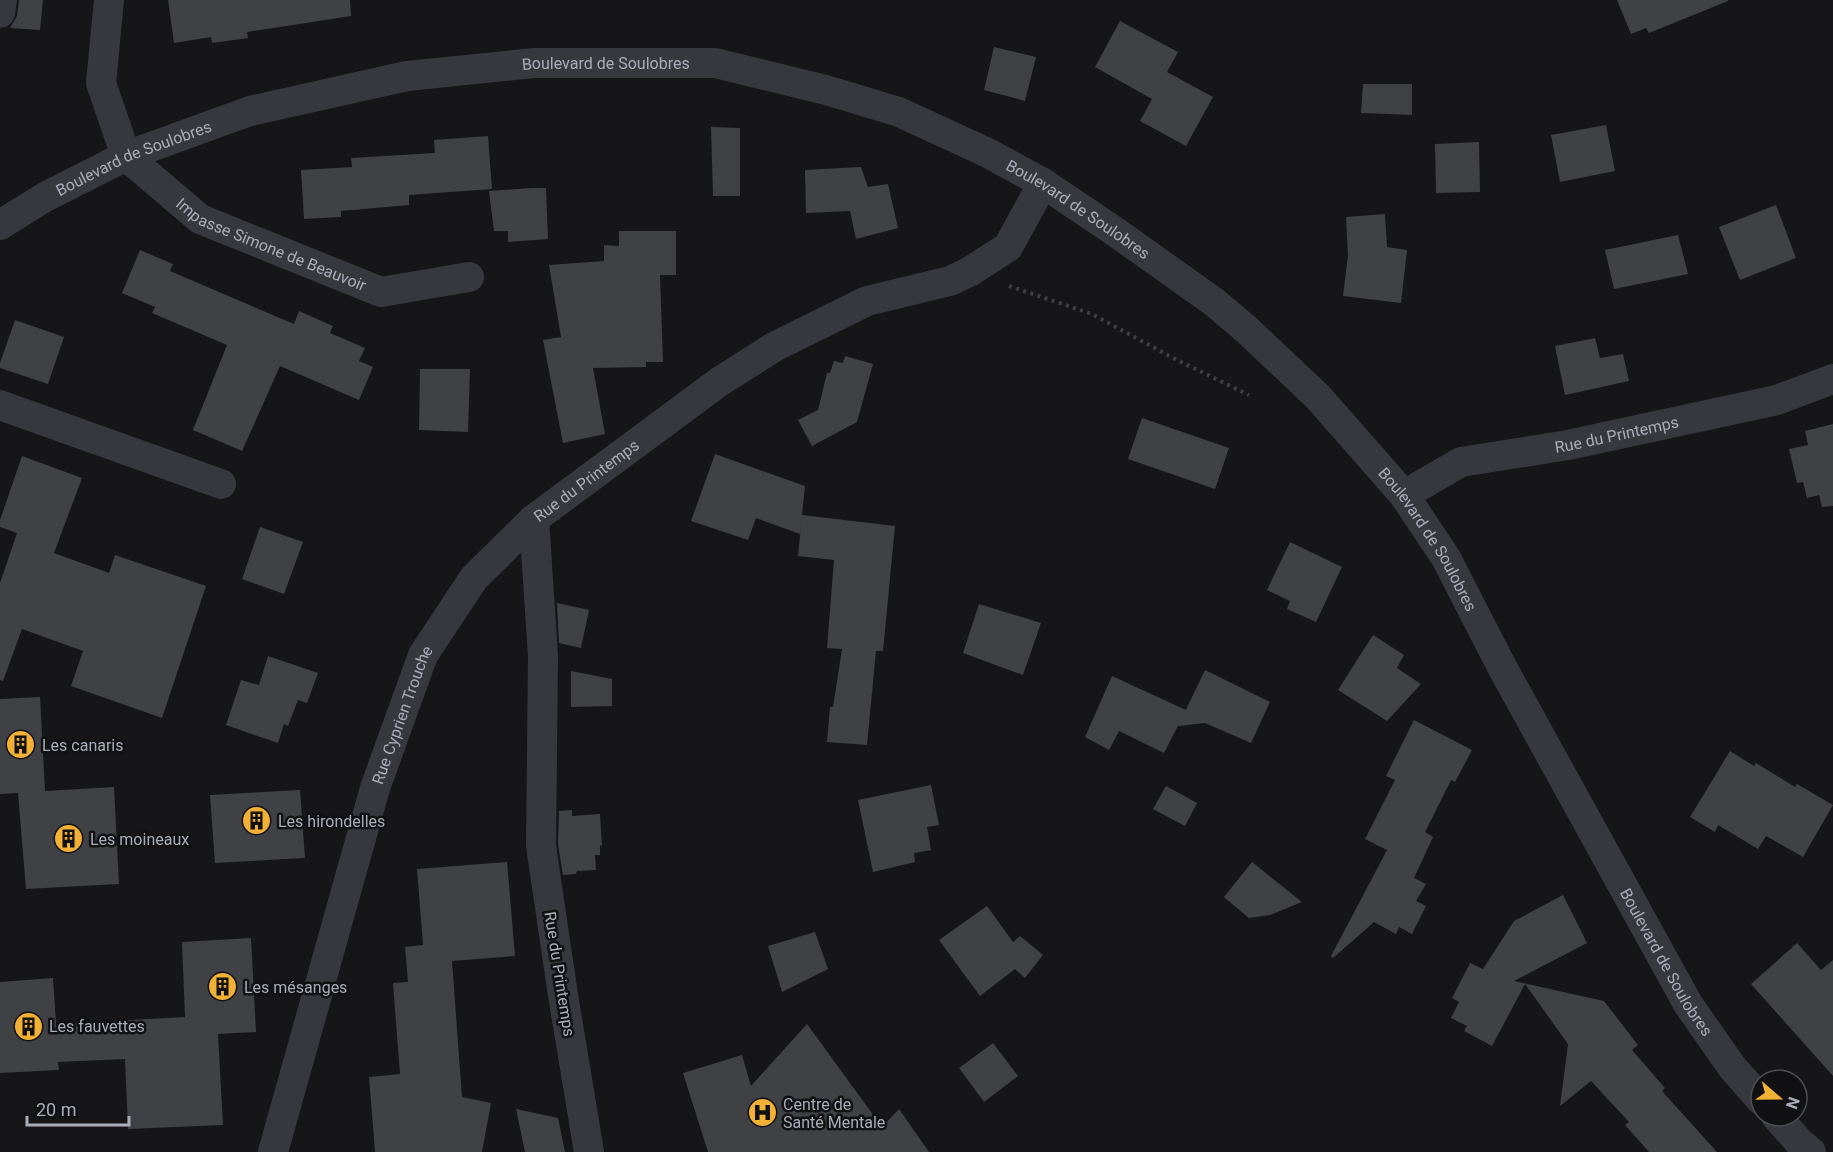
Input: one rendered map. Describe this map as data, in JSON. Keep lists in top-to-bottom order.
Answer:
{
  "streets": {
    "street": [
      "Boulevard de Soulobres",
      "Impasse Simone de Beauvoir",
      "Rue du Printemps",
      "Rue Cyprien Trouche"
    ]
  },
  "crossings": [
    ["Boulevard de Soulobres", "Impasse Simone de Beauvoir"],
    ["Boulevard de Soulobres", "Rue du Printemps"],
    ["Rue du Printemps", "Rue Cyprien Trouche"]
  ],
  "places": {
    "building": [
      "Les canaris",
      "Les hirondelles",
      "Les moineaux",
      "Les mésanges",
      "Les fauvettes"
    ],
    "hospital": ["Centre de Santé Mentale"]
  },
  "scale_bar": "20 m",
  "north": "right"
}
